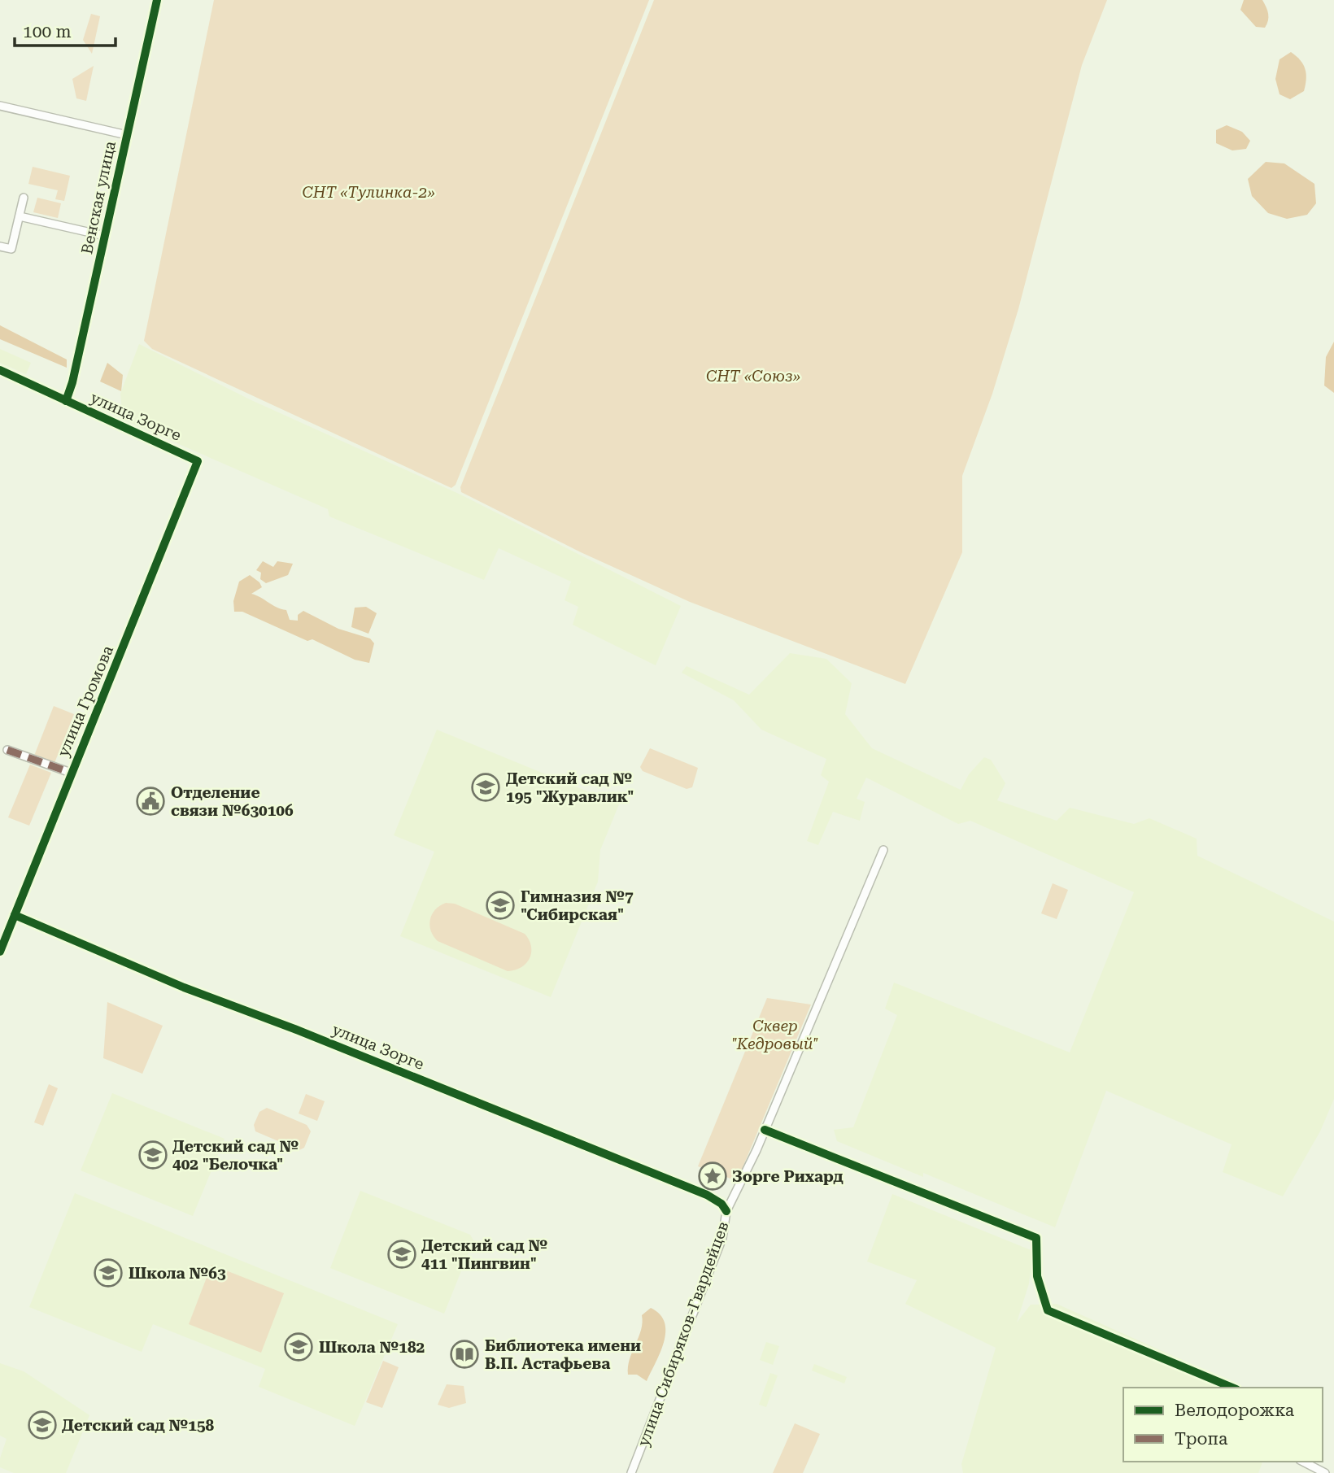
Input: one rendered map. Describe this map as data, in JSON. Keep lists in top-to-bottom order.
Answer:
{
  "streets": {
    "street": [
      "Венская улица",
      "улица Зорге",
      "улица Громова",
      "улица Сибиряков-Гвардейцев"
    ]
  },
  "crossings": [
    ["Венская улица", "улица Зорге"],
    ["улица Зорге", "улица Громова"],
    ["улица Зорге", "улица Сибиряков-Гвардейцев"]
  ],
  "parks": ["СНТ «Тулинка-2»", "СНТ «Союз»", "Сквер \"Кедровый\""],
  "places": {
    "school or university": [
      "Детский сад № 195 \"Журавлик\"",
      "Гимназия №7 \"Сибирская\"",
      "Детский сад № 402 \"Белочка\"",
      "Детский сад № 411 \"Пингвин\"",
      "Школа №63",
      "Школа №182",
      "Детский сад №158"
    ],
    "public building": ["Отделение связи №630106"],
    "place": ["Зорге Рихард"],
    "library": ["Библиотека имени В.П. Астафьева"]
  },
  "legend": ["Велодорожка", "Тропа"],
  "scale_bar": "100 m"
}
